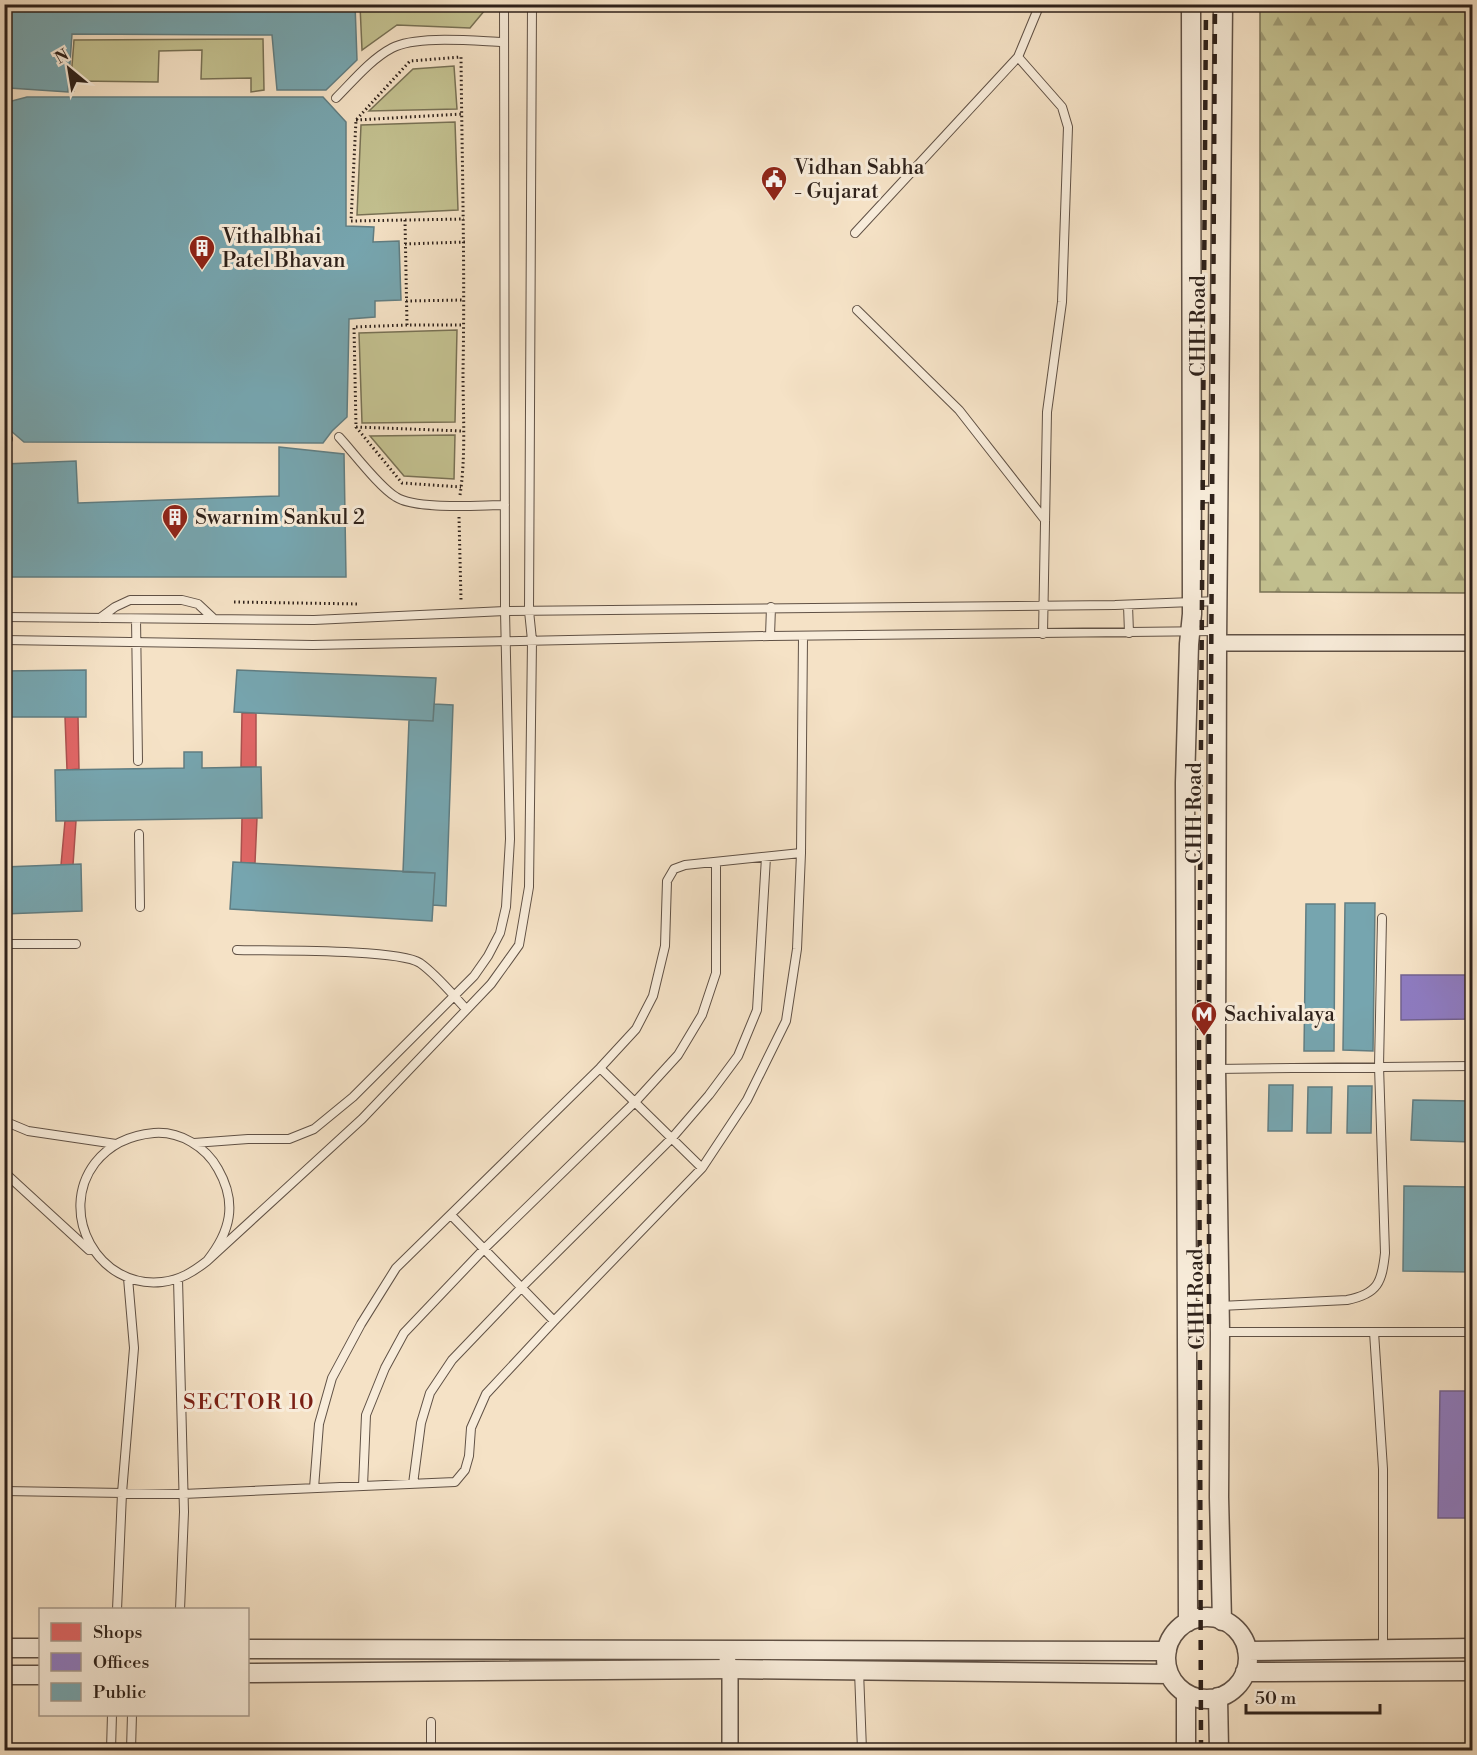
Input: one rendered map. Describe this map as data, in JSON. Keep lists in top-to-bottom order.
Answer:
{
  "streets": {
    "street": ["CHH Road"]
  },
  "districts": ["SECTOR 10"],
  "places": {
    "public building": ["Vidhan Sabha - Gujarat"],
    "building": ["Vithalbhai Patel Bhavan", "Swarnim Sankul 2"],
    "metro station": ["Sachivalaya"]
  },
  "legend": ["Shops", "Offices", "Public"],
  "scale_bar": "50 m",
  "north": "top left"
}
